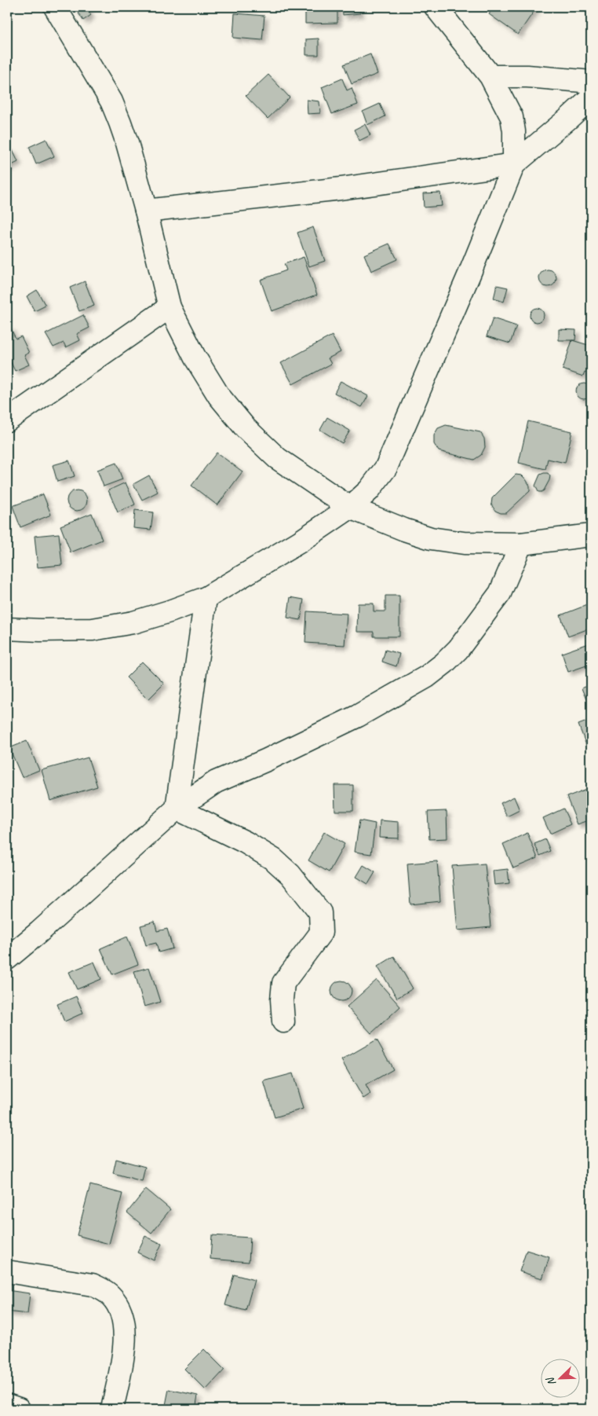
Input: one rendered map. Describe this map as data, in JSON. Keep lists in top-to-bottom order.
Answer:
{
  "north": "bottom left"
}
